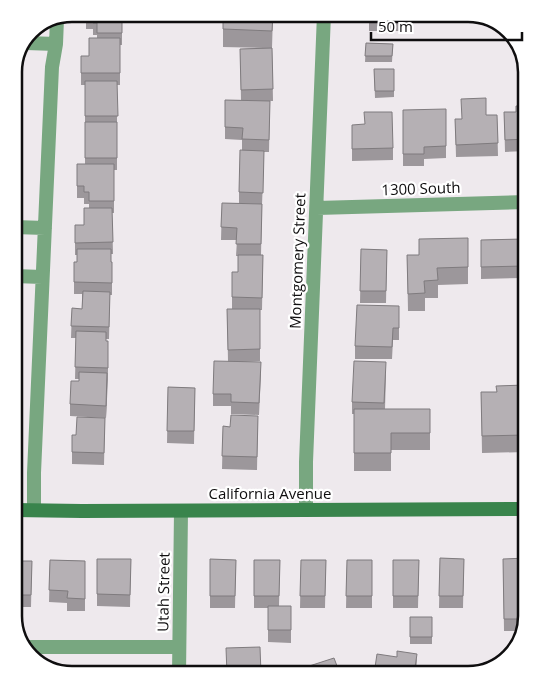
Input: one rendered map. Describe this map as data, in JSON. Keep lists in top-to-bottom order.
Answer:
{
  "streets": {
    "main road": ["California Avenue"],
    "street": ["1300 South", "Montgomery Street", "Utah Street"]
  },
  "crossings": [
    ["1300 South", "Montgomery Street"],
    ["Montgomery Street", "California Avenue"],
    ["California Avenue", "Utah Street"]
  ],
  "scale_bar": "50 m"
}
